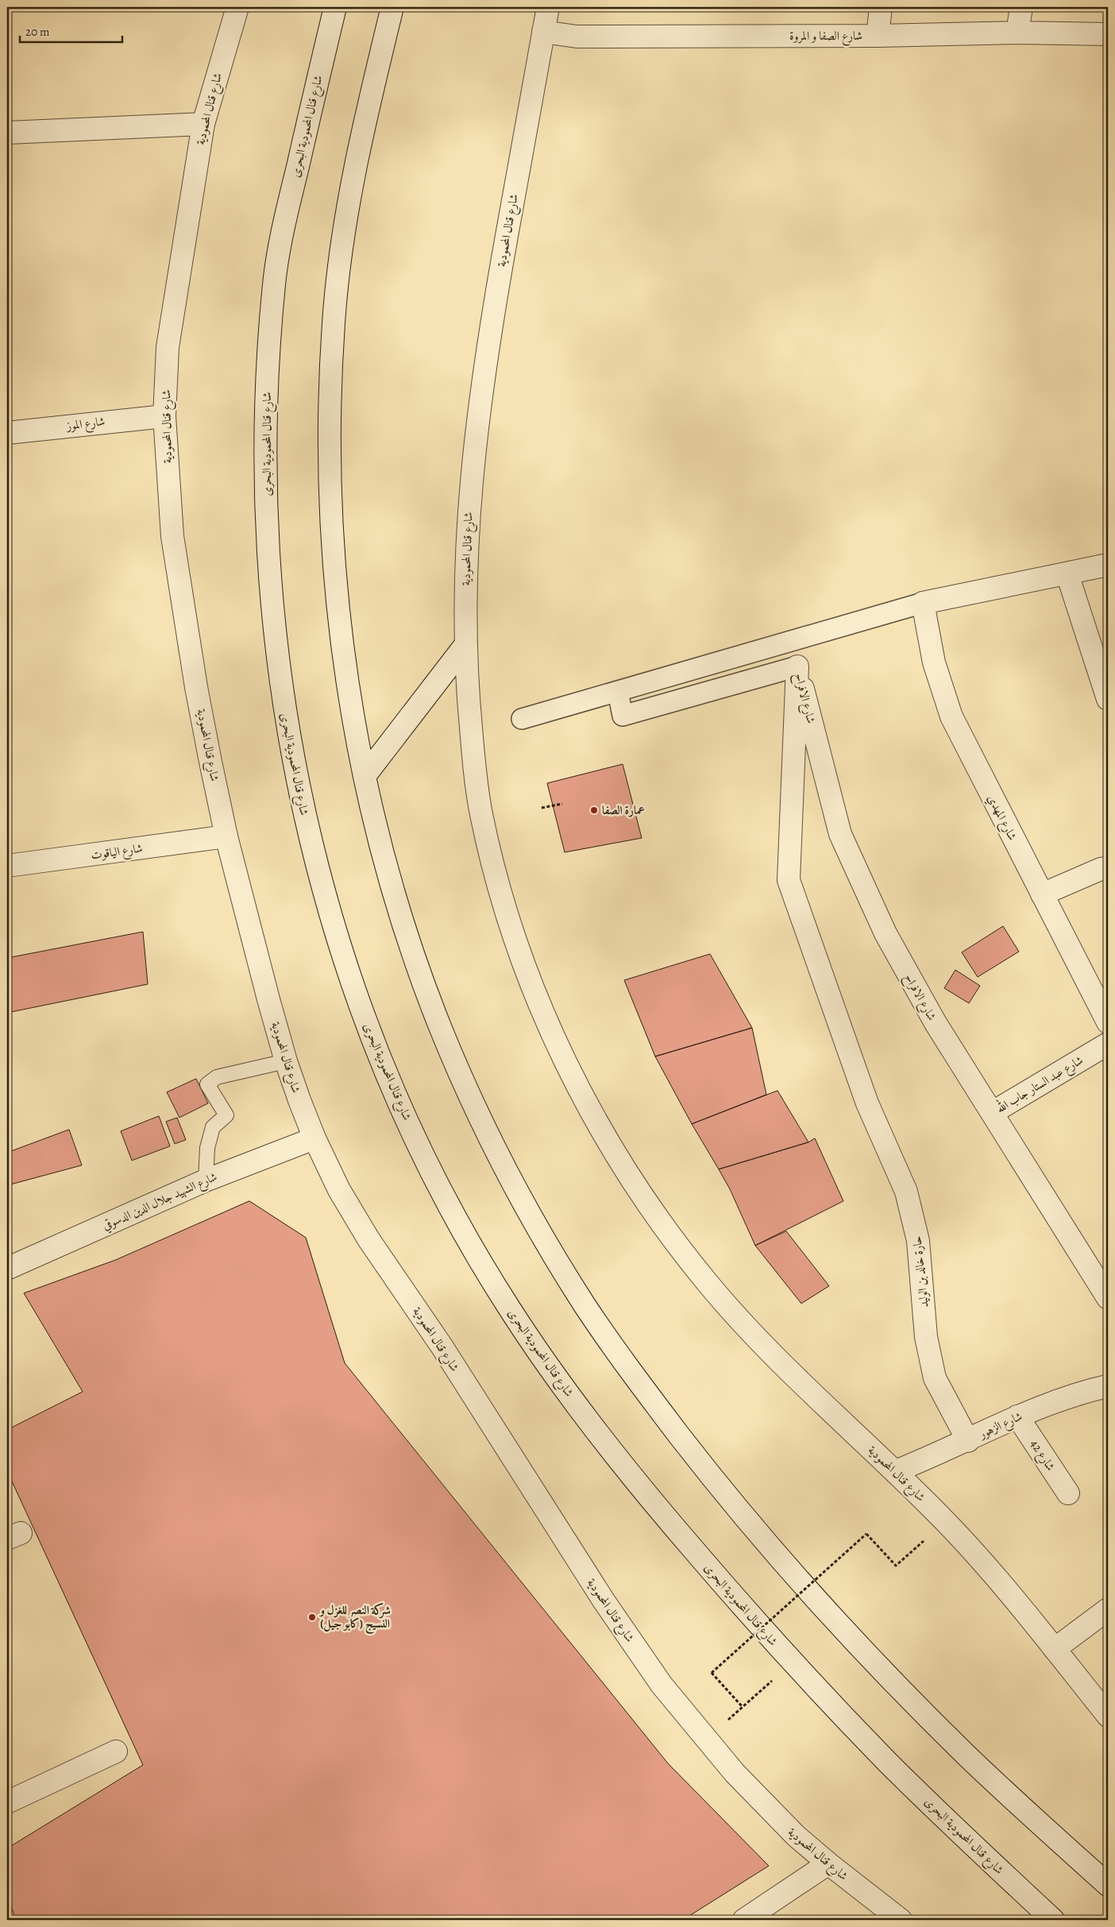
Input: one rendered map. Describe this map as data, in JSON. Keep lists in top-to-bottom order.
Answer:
{
  "streets": {
    "street": [
      "شارع الصفا و المروة",
      "شارع قنال المحمودية",
      "شارع قنال المحمودية البحرى",
      "شارع الموز",
      "شارع الافراح",
      "شارع المهدي",
      "شارع الياقوت",
      "شارع عبد الستار جاب الله",
      "شارع الشهيد جلال الدين الدسوقي",
      "حارة خالد بن الوليد",
      "شارع الزهور",
      "شارع 42"
    ]
  },
  "crossings": [
    ["شارع الصفا و المروة", "شارع قنال المحمودية"],
    ["شارع قنال المحمودية", "شارع الموز"],
    ["شارع قنال المحمودية", "شارع الياقوت"],
    ["شارع قنال المحمودية", "شارع الشهيد جلال الدين الدسوقي"],
    ["شارع قنال المحمودية", "شارع الزهور"],
    ["شارع الافراح", "شارع عبد الستار جاب الله"],
    ["شارع الافراح", "حارة خالد بن الوليد"],
    ["حارة خالد بن الوليد", "شارع الزهور"],
    ["شارع الزهور", "شارع 42"]
  ],
  "places": ["عمارة الصفا", "شركة النصر للغزل و النسيج (كابو جيل)"],
  "scale_bar": "20 m"
}
